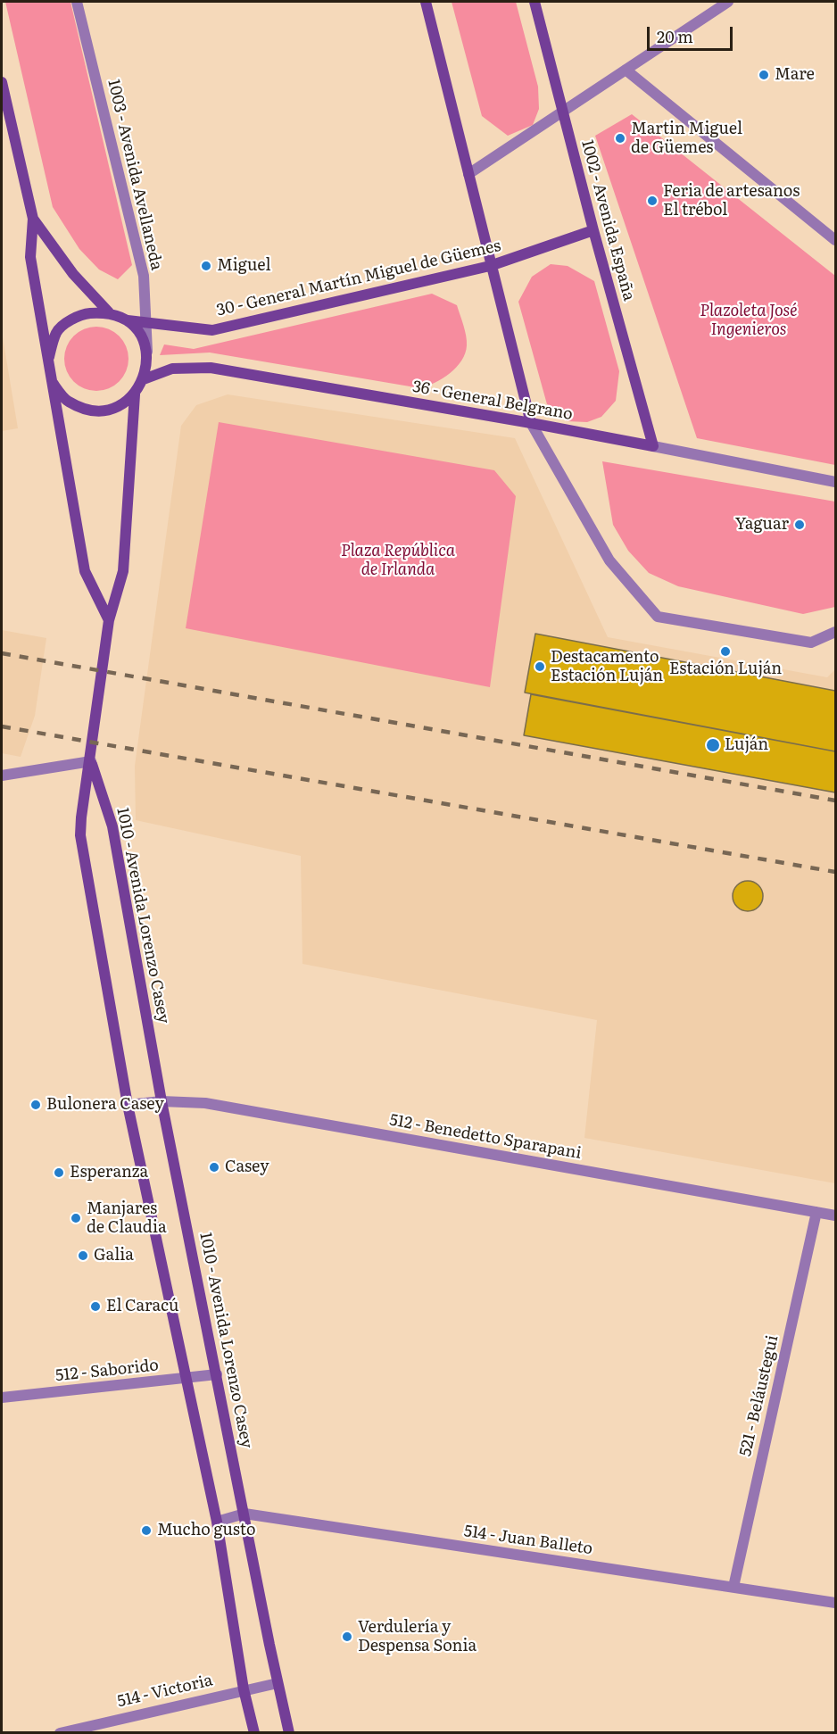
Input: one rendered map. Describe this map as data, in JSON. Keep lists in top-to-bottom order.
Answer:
{
  "streets": {
    "main road": [
      "1002 - Avenida España",
      "30 - General Martín Miguel de Güemes",
      "36 - General Belgrano",
      "1010 - Avenida Lorenzo Casey"
    ],
    "street": [
      "1003 - Avenida Avellaneda",
      "512 - Benedetto Sparapani",
      "512 - Saborido",
      "521 - Beláustegui",
      "514 - Juan Balleto",
      "514 - Victoria"
    ]
  },
  "crossings": [
    ["1003 - Avenida Avellaneda", "30 - General Martín Miguel de Güemes"],
    ["1003 - Avenida Avellaneda", "36 - General Belgrano"],
    ["1002 - Avenida España", "30 - General Martín Miguel de Güemes"],
    ["1002 - Avenida España", "36 - General Belgrano"],
    ["30 - General Martín Miguel de Güemes", "36 - General Belgrano"],
    ["1010 - Avenida Lorenzo Casey", "512 - Benedetto Sparapani"],
    ["1010 - Avenida Lorenzo Casey", "512 - Saborido"],
    ["1010 - Avenida Lorenzo Casey", "514 - Juan Balleto"],
    ["1010 - Avenida Lorenzo Casey", "514 - Victoria"],
    ["512 - Benedetto Sparapani", "521 - Beláustegui"],
    ["521 - Beláustegui", "514 - Juan Balleto"]
  ],
  "parks": ["Plazoleta José Ingenieros", "Plaza República de Irlanda"],
  "places": [
    "Mare",
    "Martin Miguel de Güemes",
    "Feria de artesanos El trébol",
    "Miguel",
    "Yaguar",
    "Estación Luján",
    "Destacamento Estación Luján",
    "Luján",
    "Bulonera Casey",
    "Casey",
    "Esperanza",
    "Manjares de Claudia",
    "Galia",
    "El Caracú",
    "Mucho gusto",
    "Verdulería y Despensa Sonia"
  ],
  "scale_bar": "20 m"
}
